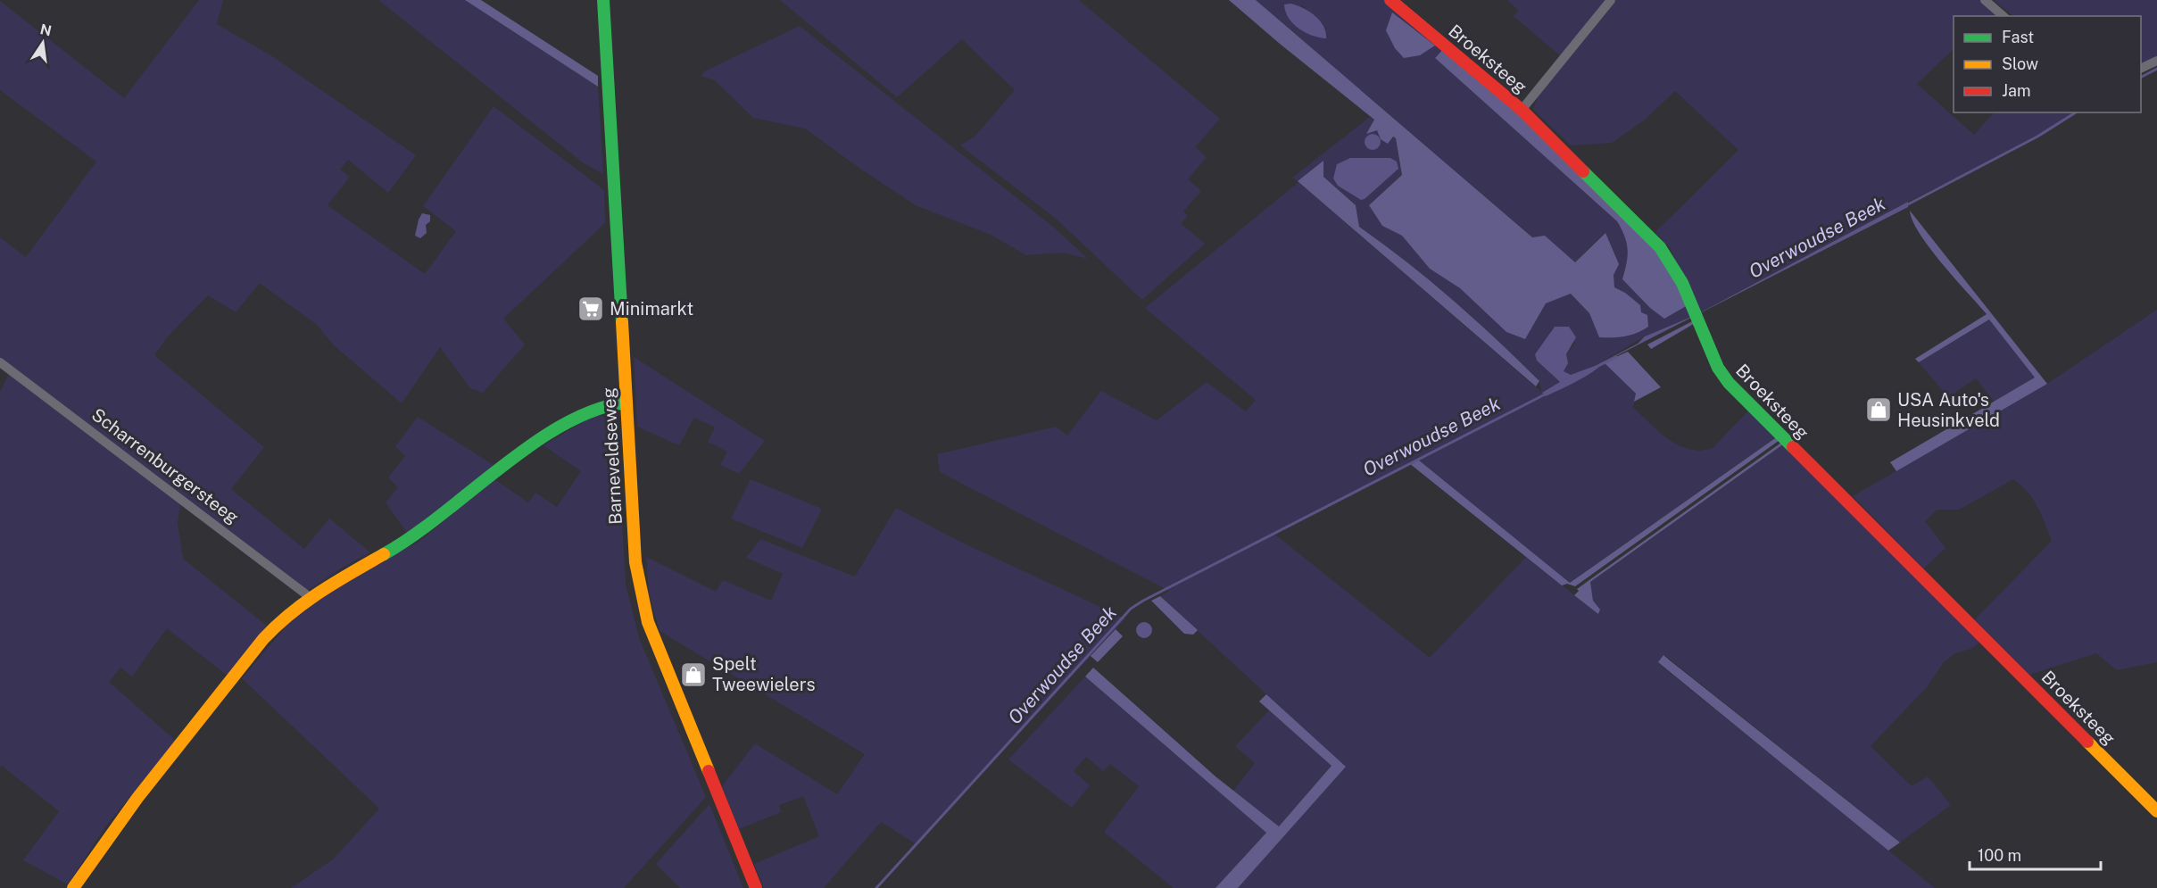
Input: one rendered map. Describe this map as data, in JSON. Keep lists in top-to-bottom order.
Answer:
{
  "streets": {
    "street": ["Broeksteeg", "Barneveldseweg", "Scharrenburgersteeg"]
  },
  "water": ["Overwoudse Beek"],
  "places": {
    "supermarket": ["Minimarkt"],
    "shop": ["USA Auto's Heusinkveld", "Spelt Tweewielers"]
  },
  "legend": ["Fast", "Slow", "Jam"],
  "scale_bar": "100 m",
  "north": "top"
}
